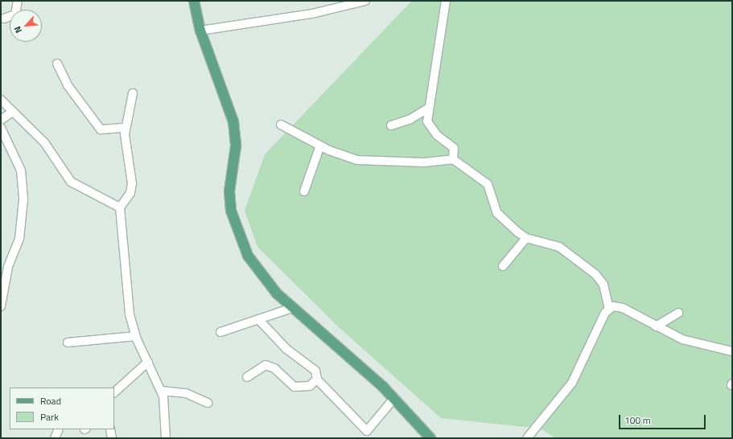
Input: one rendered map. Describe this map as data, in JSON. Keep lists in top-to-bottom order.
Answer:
{
  "legend": ["Road", "Park"],
  "scale_bar": "100 m",
  "north": "bottom left"
}
